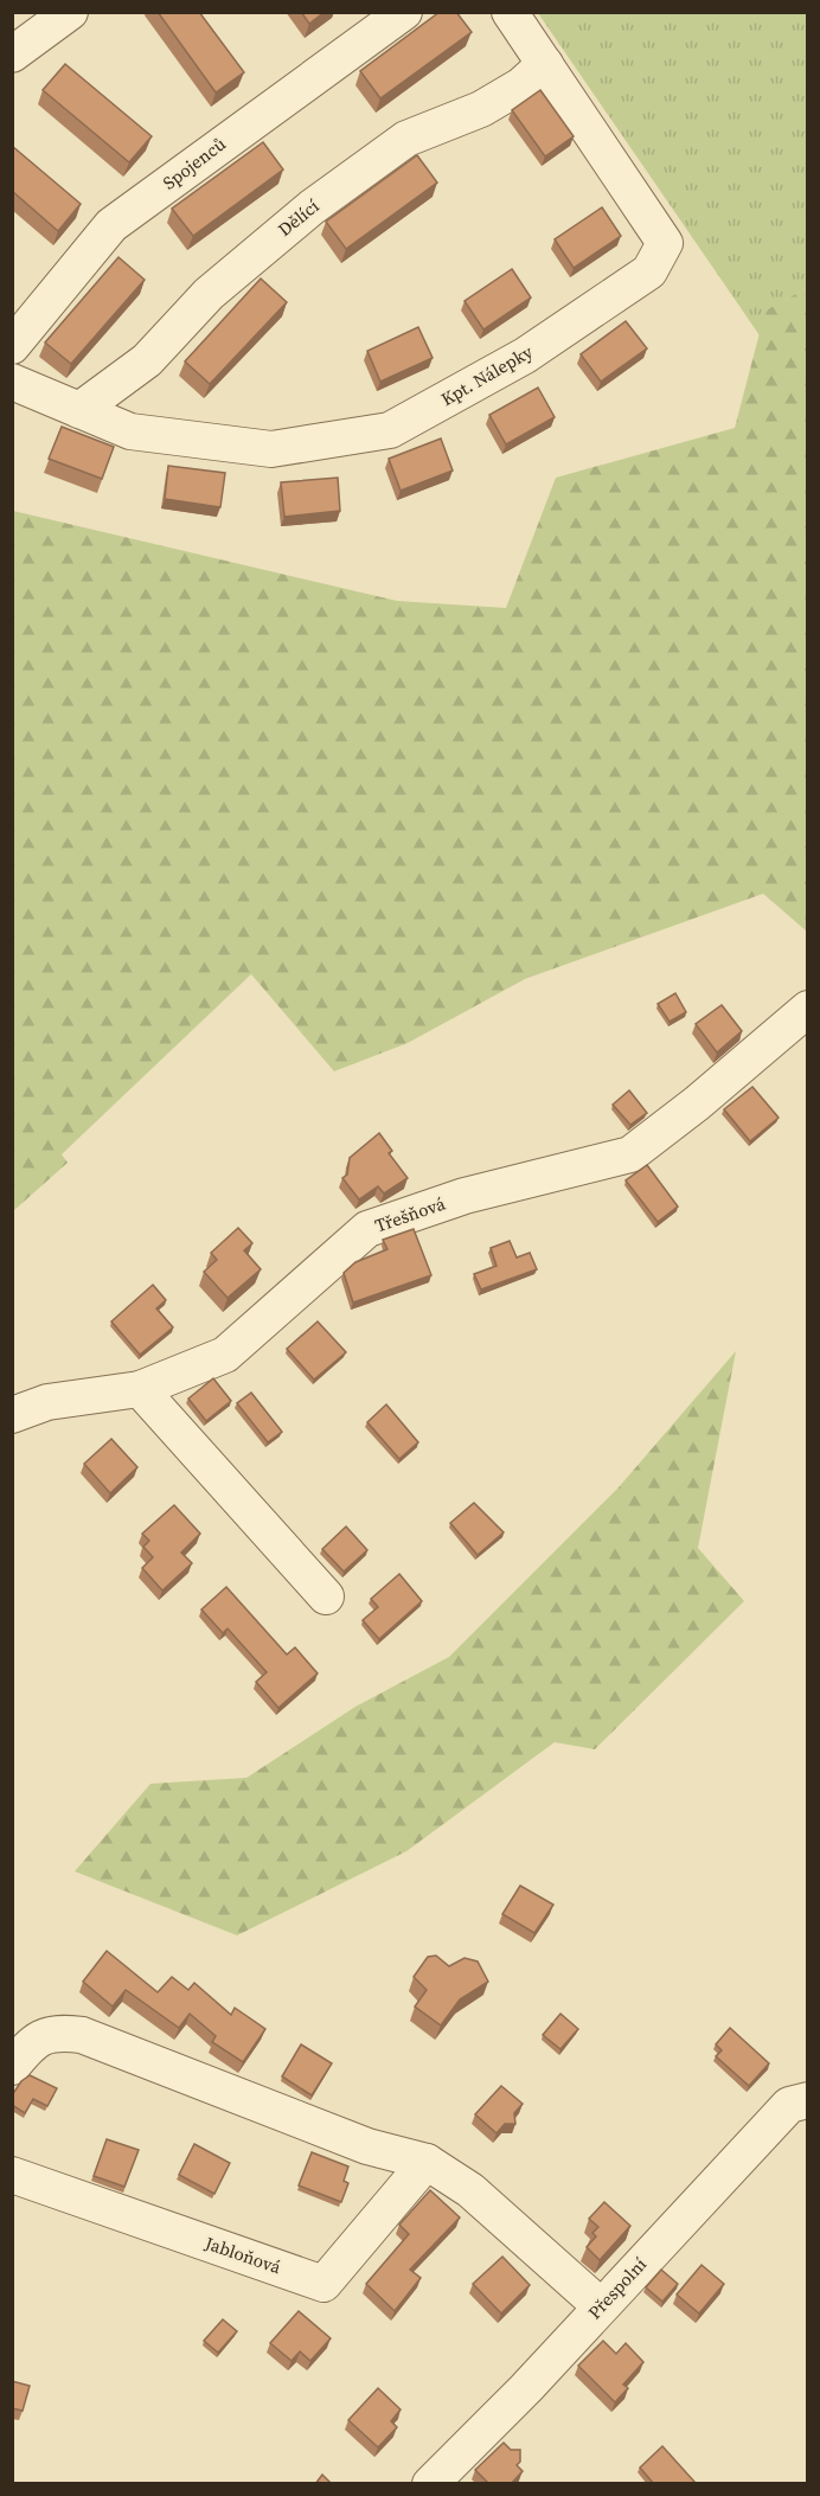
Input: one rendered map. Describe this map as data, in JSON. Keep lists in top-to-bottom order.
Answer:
{
  "streets": {
    "street": [
      "Spojenců",
      "Dělící",
      "Kpt. Nálepky",
      "Třešňová",
      "Jabloňová",
      "Přespolní"
    ]
  },
  "crossings": [
    ["Dělící", "Kpt. Nálepky"]
  ]
}
